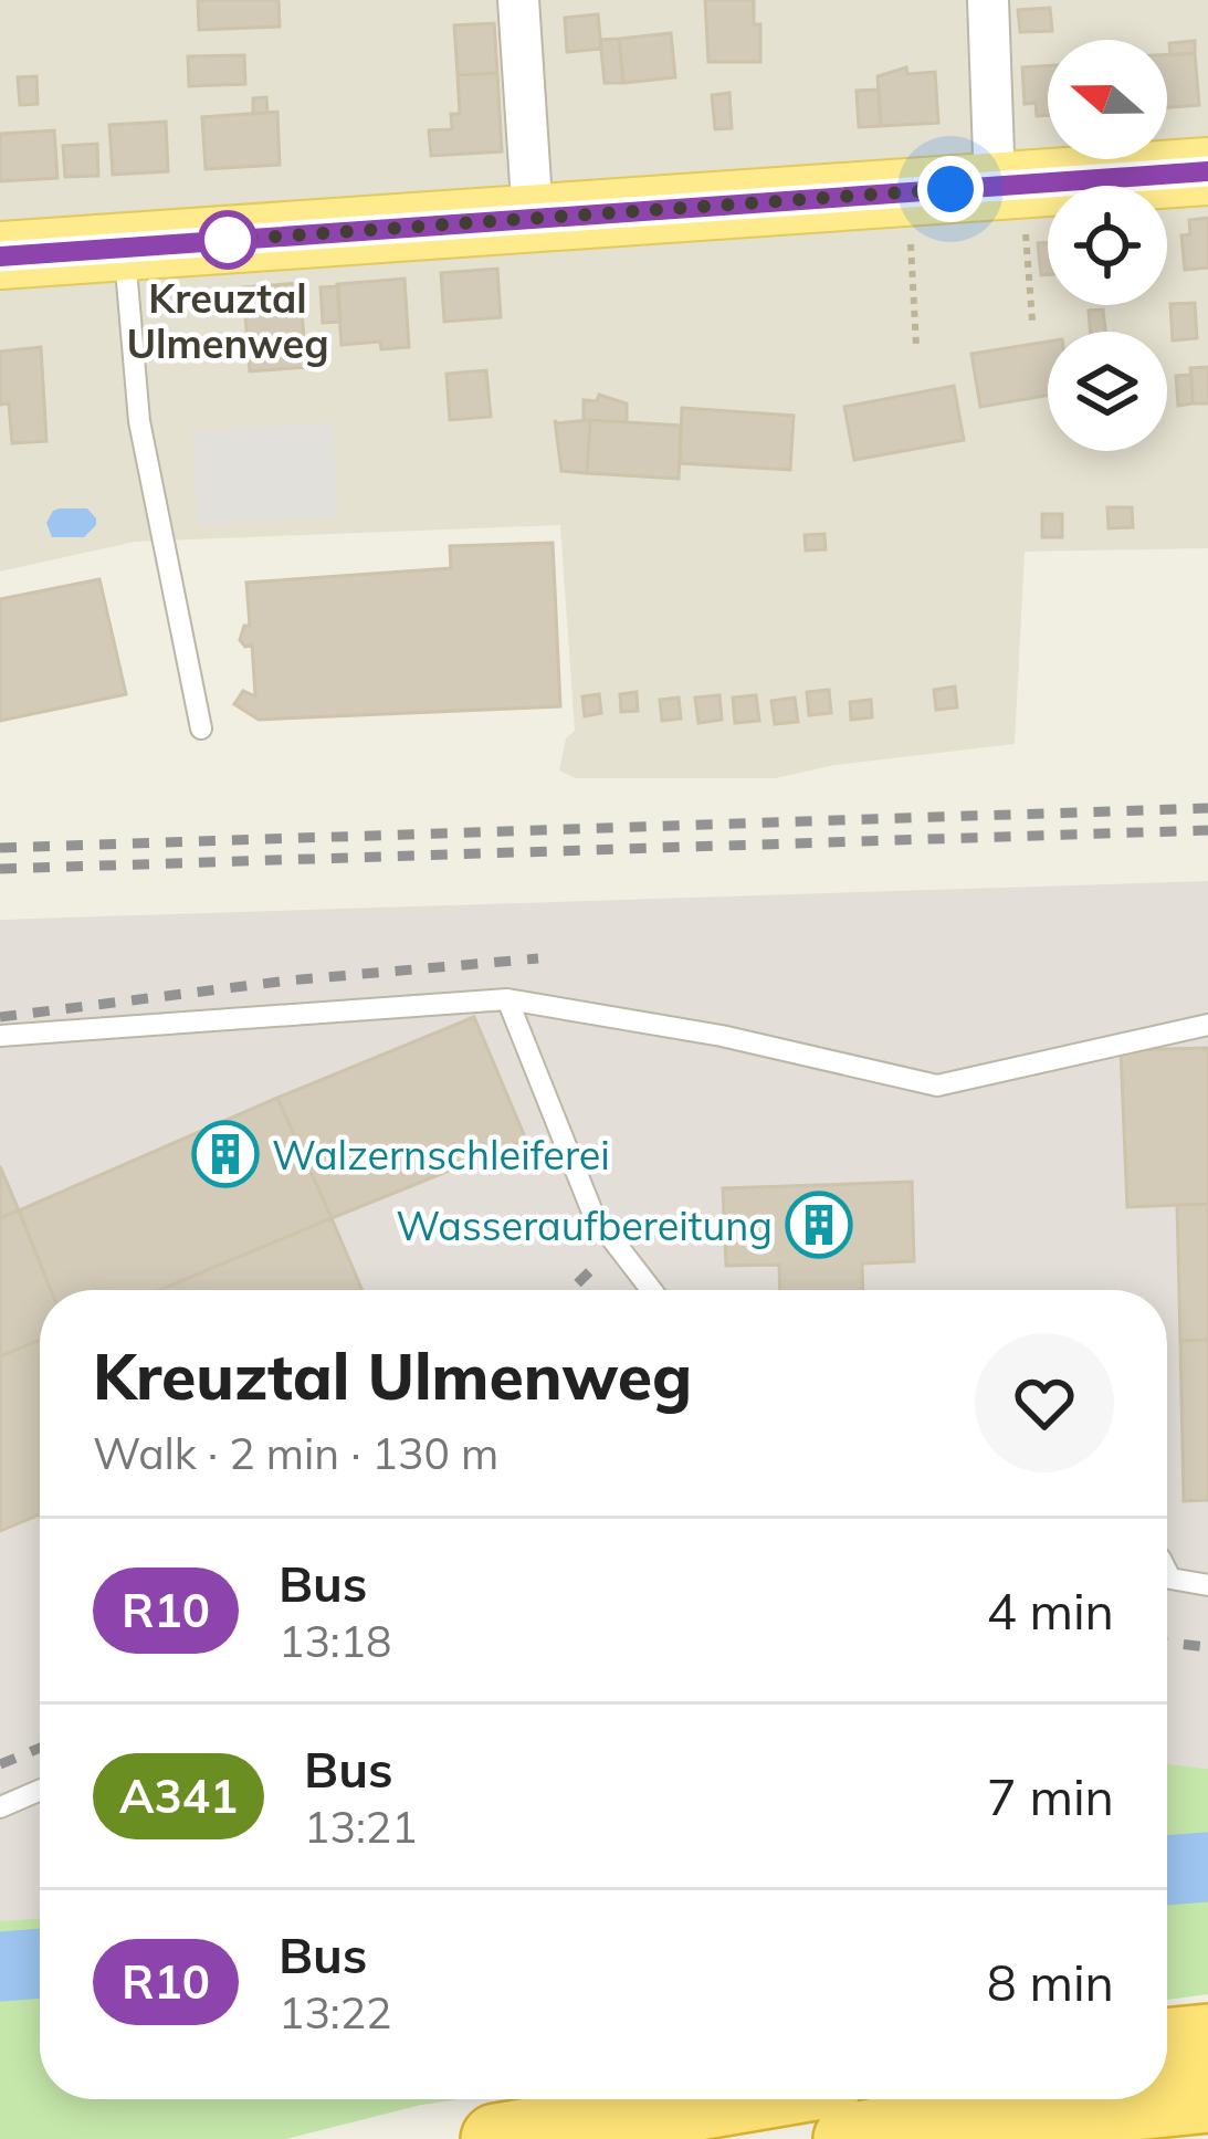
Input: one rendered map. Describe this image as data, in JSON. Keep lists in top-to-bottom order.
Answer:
{
  "places": {
    "other": ["Kreuztal Ulmenweg"],
    "building": ["Walzernschleiferei", "Wasseraufbereitung"]
  },
  "lines": ["bus line R10"],
  "north": "left",
  "page": {
    "heading": ["Kreuztal Ulmenweg", "Walk · 2 min · 130 m"],
    "list": [
      {
        "mark": "R10",
        "name": "Bus",
        "note": "13:18",
        "value": "4 min"
      },
      {
        "mark": "A341",
        "name": "Bus",
        "note": "13:21",
        "value": "7 min"
      },
      {
        "mark": "R10",
        "name": "Bus",
        "note": "13:22",
        "value": "8 min"
      }
    ]
  }
}
